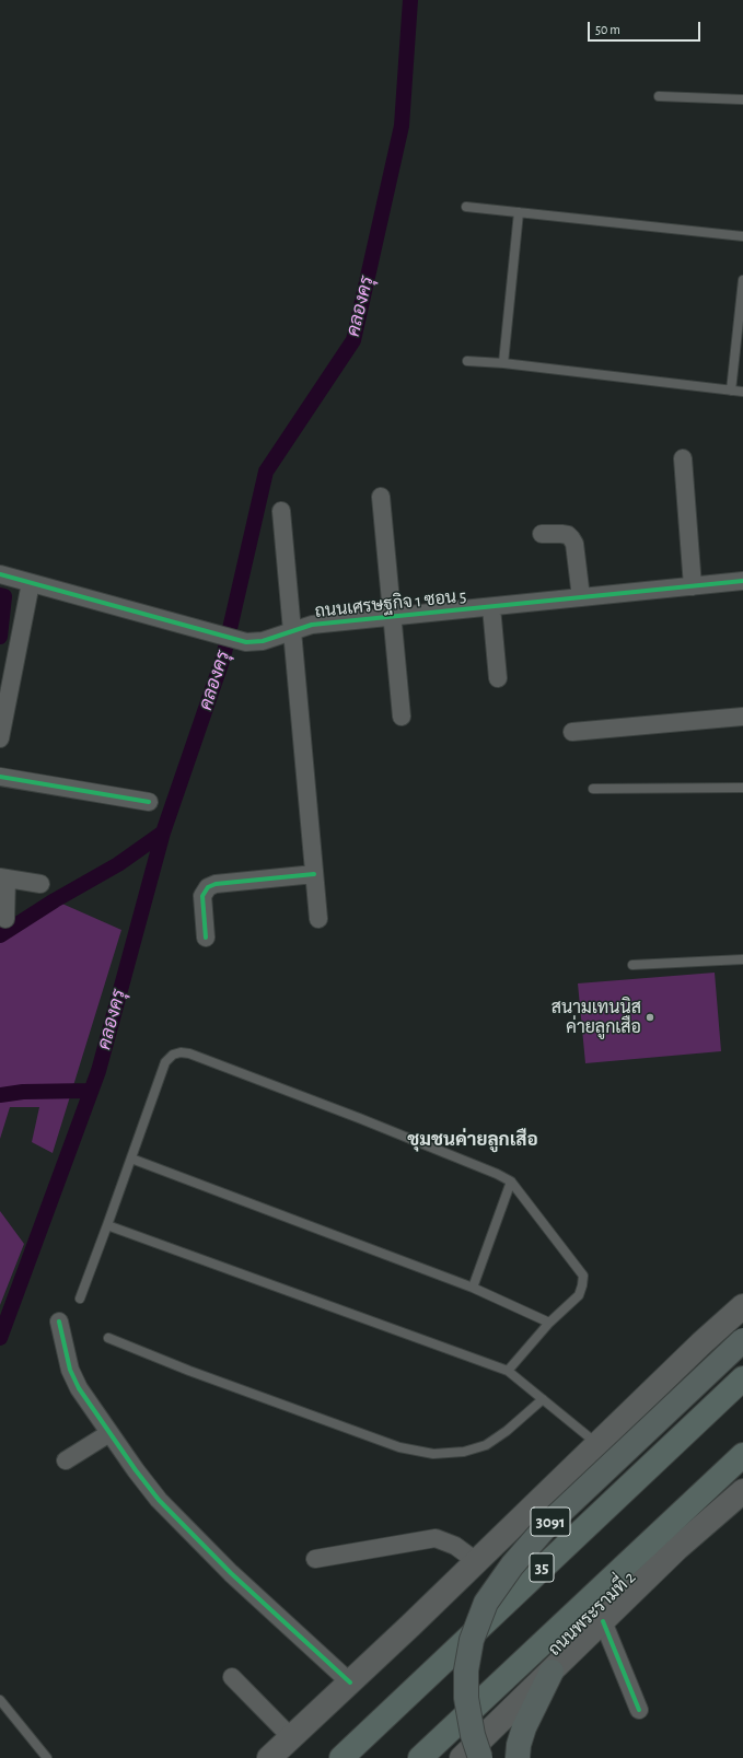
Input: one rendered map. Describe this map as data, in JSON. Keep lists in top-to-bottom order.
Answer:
{
  "streets": {
    "highway": ["35", "ถนนพระรามที่ 2"],
    "main road": ["3091"],
    "street": ["ถนนเศรษฐกิจ 1 ซอน 5"]
  },
  "districts": ["ชุมชนค่ายลูกเสือ"],
  "water": ["คลองครุ"],
  "places": ["สนามเทนนิส ค่ายลูกเสือ"],
  "scale_bar": "50 m"
}
